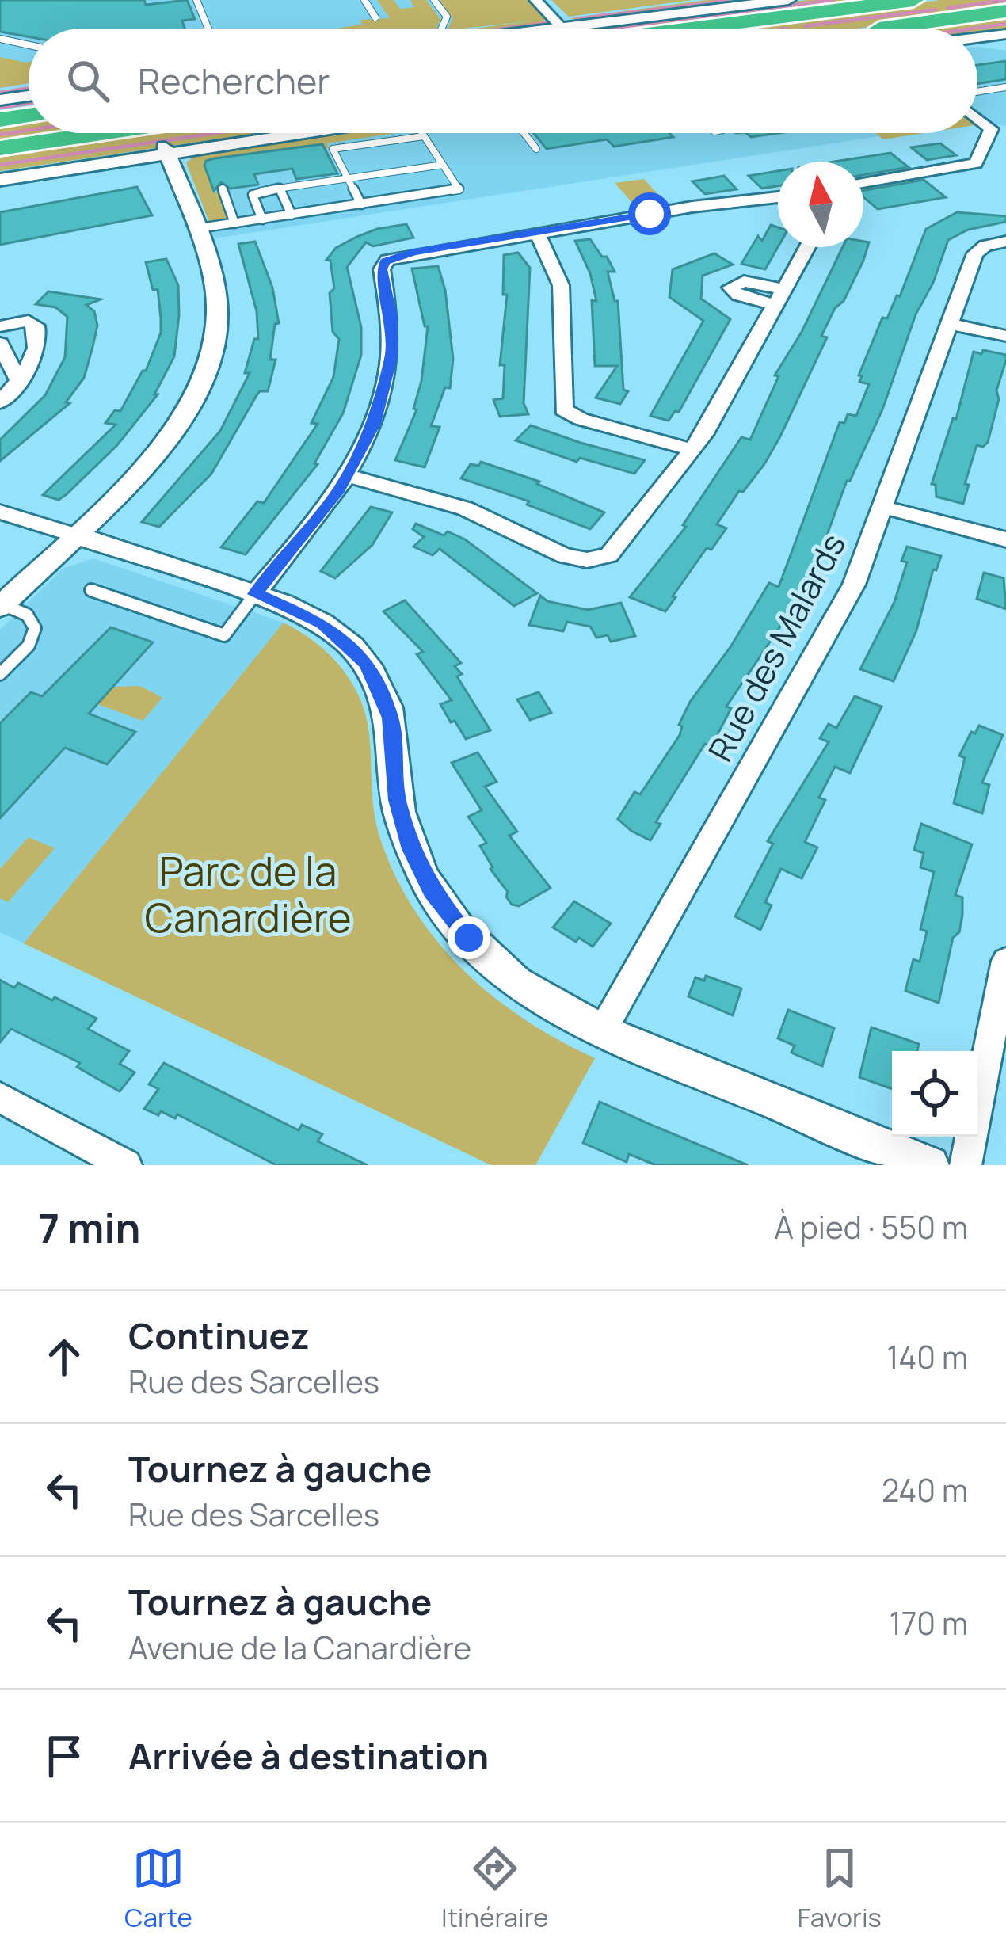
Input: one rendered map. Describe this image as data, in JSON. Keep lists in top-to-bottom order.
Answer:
{
  "streets": {
    "street": ["Rue des Malards"]
  },
  "parks": ["Parc de la Canardière"],
  "north": "top",
  "page": {
    "search": "Rechercher",
    "heading": ["7 min", "À pied · 550 m"],
    "list": [
      ["Continuez", "Rue des Sarcelles", "140 m"],
      ["Tournez à gauche", "Rue des Sarcelles", "240 m"],
      ["Tournez à gauche", "Avenue de la Canardière", "170 m"],
      "Arrivée à destination"
    ],
    "nav": ["Carte", "Itinéraire", "Favoris"]
  }
}
